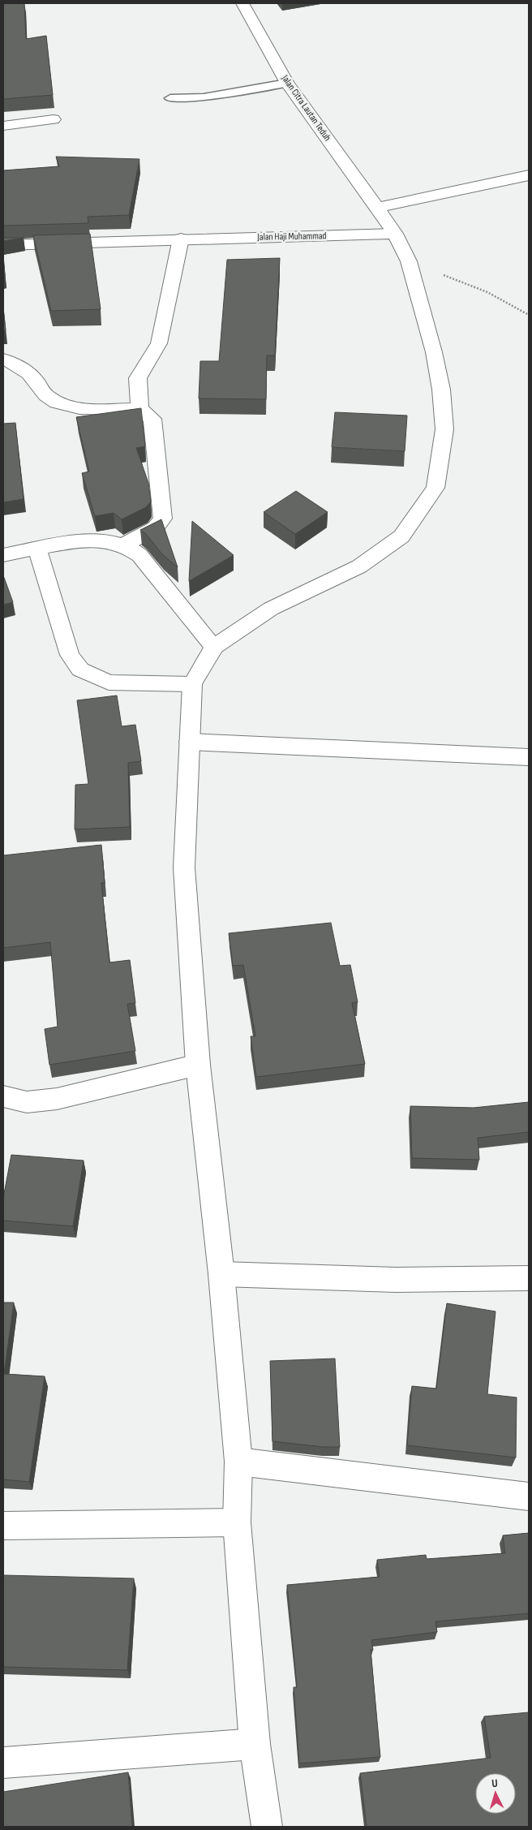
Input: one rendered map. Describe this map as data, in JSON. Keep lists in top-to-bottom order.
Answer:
{
  "streets": {
    "street": ["Jalan Citra Lautan Teduh", "Jalan Haji Muhammad"]
  },
  "north": "top"
}
